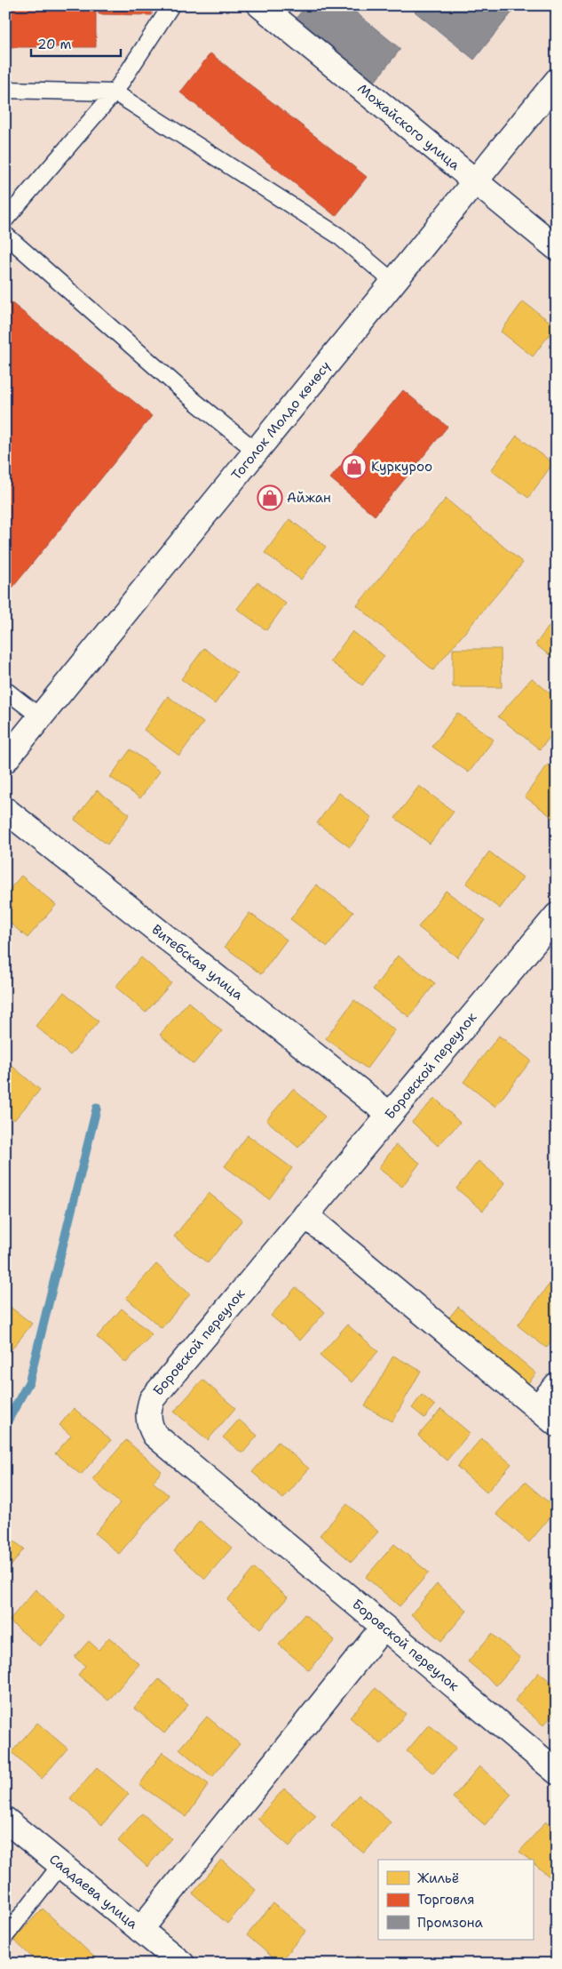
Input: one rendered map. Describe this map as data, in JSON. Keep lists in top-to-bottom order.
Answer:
{
  "streets": {
    "street": [
      "Можайского улица",
      "Тоголок Молдо көчөсү",
      "Витебская улица",
      "Боровской переулок",
      "Саадаева улица"
    ]
  },
  "crossings": [
    ["Можайского улица", "Тоголок Молдо көчөсү"],
    ["Витебская улица", "Боровской переулок"]
  ],
  "places": {
    "shop": ["Куркуроо", "Айжан"]
  },
  "legend": ["Жильё", "Торговля", "Промзона"],
  "scale_bar": "20 m"
}
